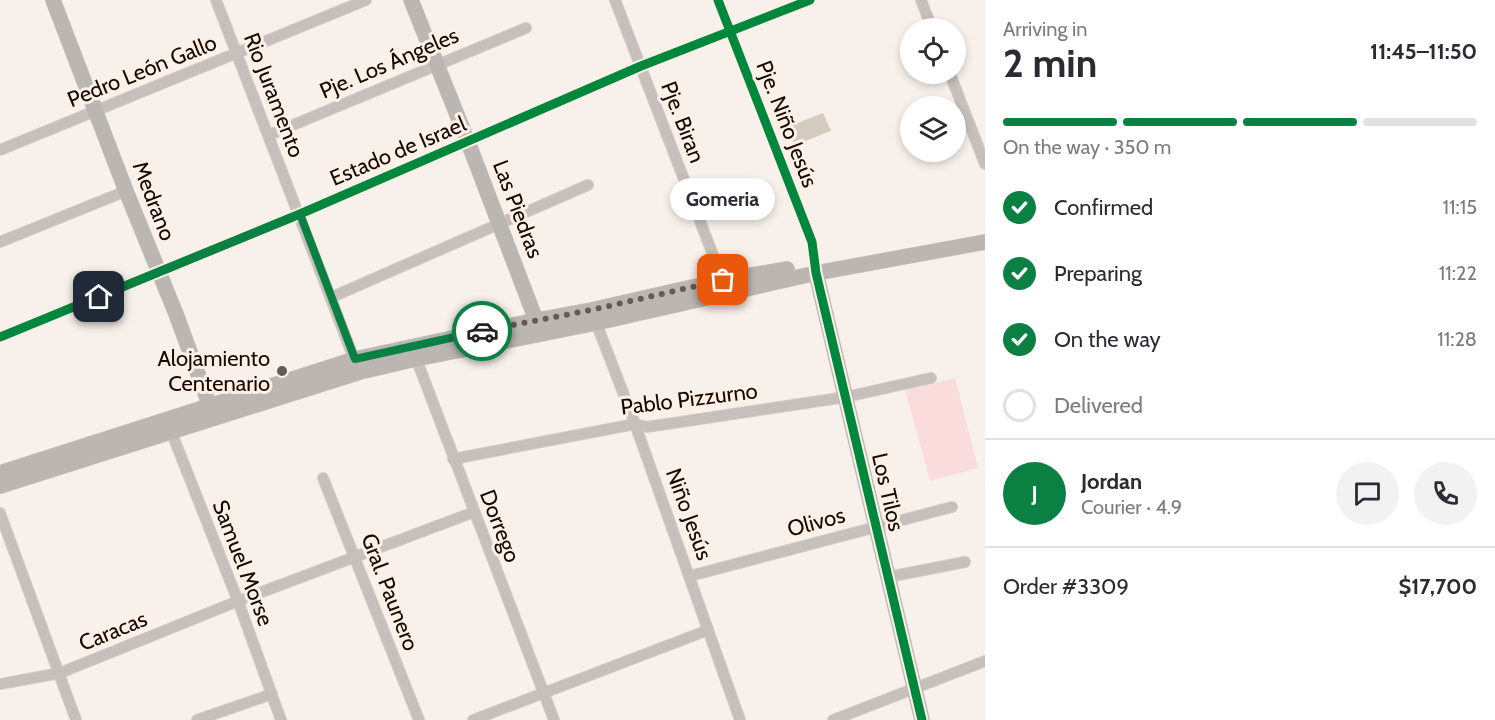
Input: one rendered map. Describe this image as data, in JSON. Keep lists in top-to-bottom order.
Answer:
{
  "streets": {
    "main road": ["Medrano", "Las Piedras", "Los Tilos"],
    "street": [
      "Pje. Los Ángeles",
      "Pedro León Gallo",
      "Rio Juramento",
      "Pje. Biran",
      "Pje. Niño Jesús",
      "Estado de Israel",
      "Pablo Pizzurno",
      "Niño Jesús",
      "Olivos",
      "Dorrego",
      "Samuel Morse",
      "Gral. Paunero",
      "Caracas"
    ]
  },
  "crossings": [
    ["Pje. Los Ángeles", "Rio Juramento"],
    ["Pje. Los Ángeles", "Las Piedras"],
    ["Pedro León Gallo", "Rio Juramento"],
    ["Pedro León Gallo", "Medrano"],
    ["Rio Juramento", "Estado de Israel"],
    ["Pje. Biran", "Estado de Israel"],
    ["Pje. Niño Jesús", "Estado de Israel"],
    ["Pje. Niño Jesús", "Los Tilos"],
    ["Estado de Israel", "Medrano"],
    ["Estado de Israel", "Las Piedras"],
    ["Pablo Pizzurno", "Los Tilos"],
    ["Pablo Pizzurno", "Niño Jesús"],
    ["Pablo Pizzurno", "Dorrego"],
    ["Los Tilos", "Olivos"],
    ["Niño Jesús", "Olivos"],
    ["Samuel Morse", "Caracas"]
  ],
  "places": ["Gomeria", "Alojamiento Centenario"],
  "page": {
    "heading": ["2 min", "Arriving in", "11:45–11:50"],
    "panel": [
      "Jordan",
      "Courier · 4.9",
      "Order #3309",
      "$17,700"
    ],
    "bar": "On the way · 350 m",
    "list": [
      ["Confirmed", "11:15"],
      ["Preparing", "11:22"],
      ["On the way", "11:28"],
      "Delivered"
    ],
    "bubble": "Gomeria",
    "round": "J"
  }
}
